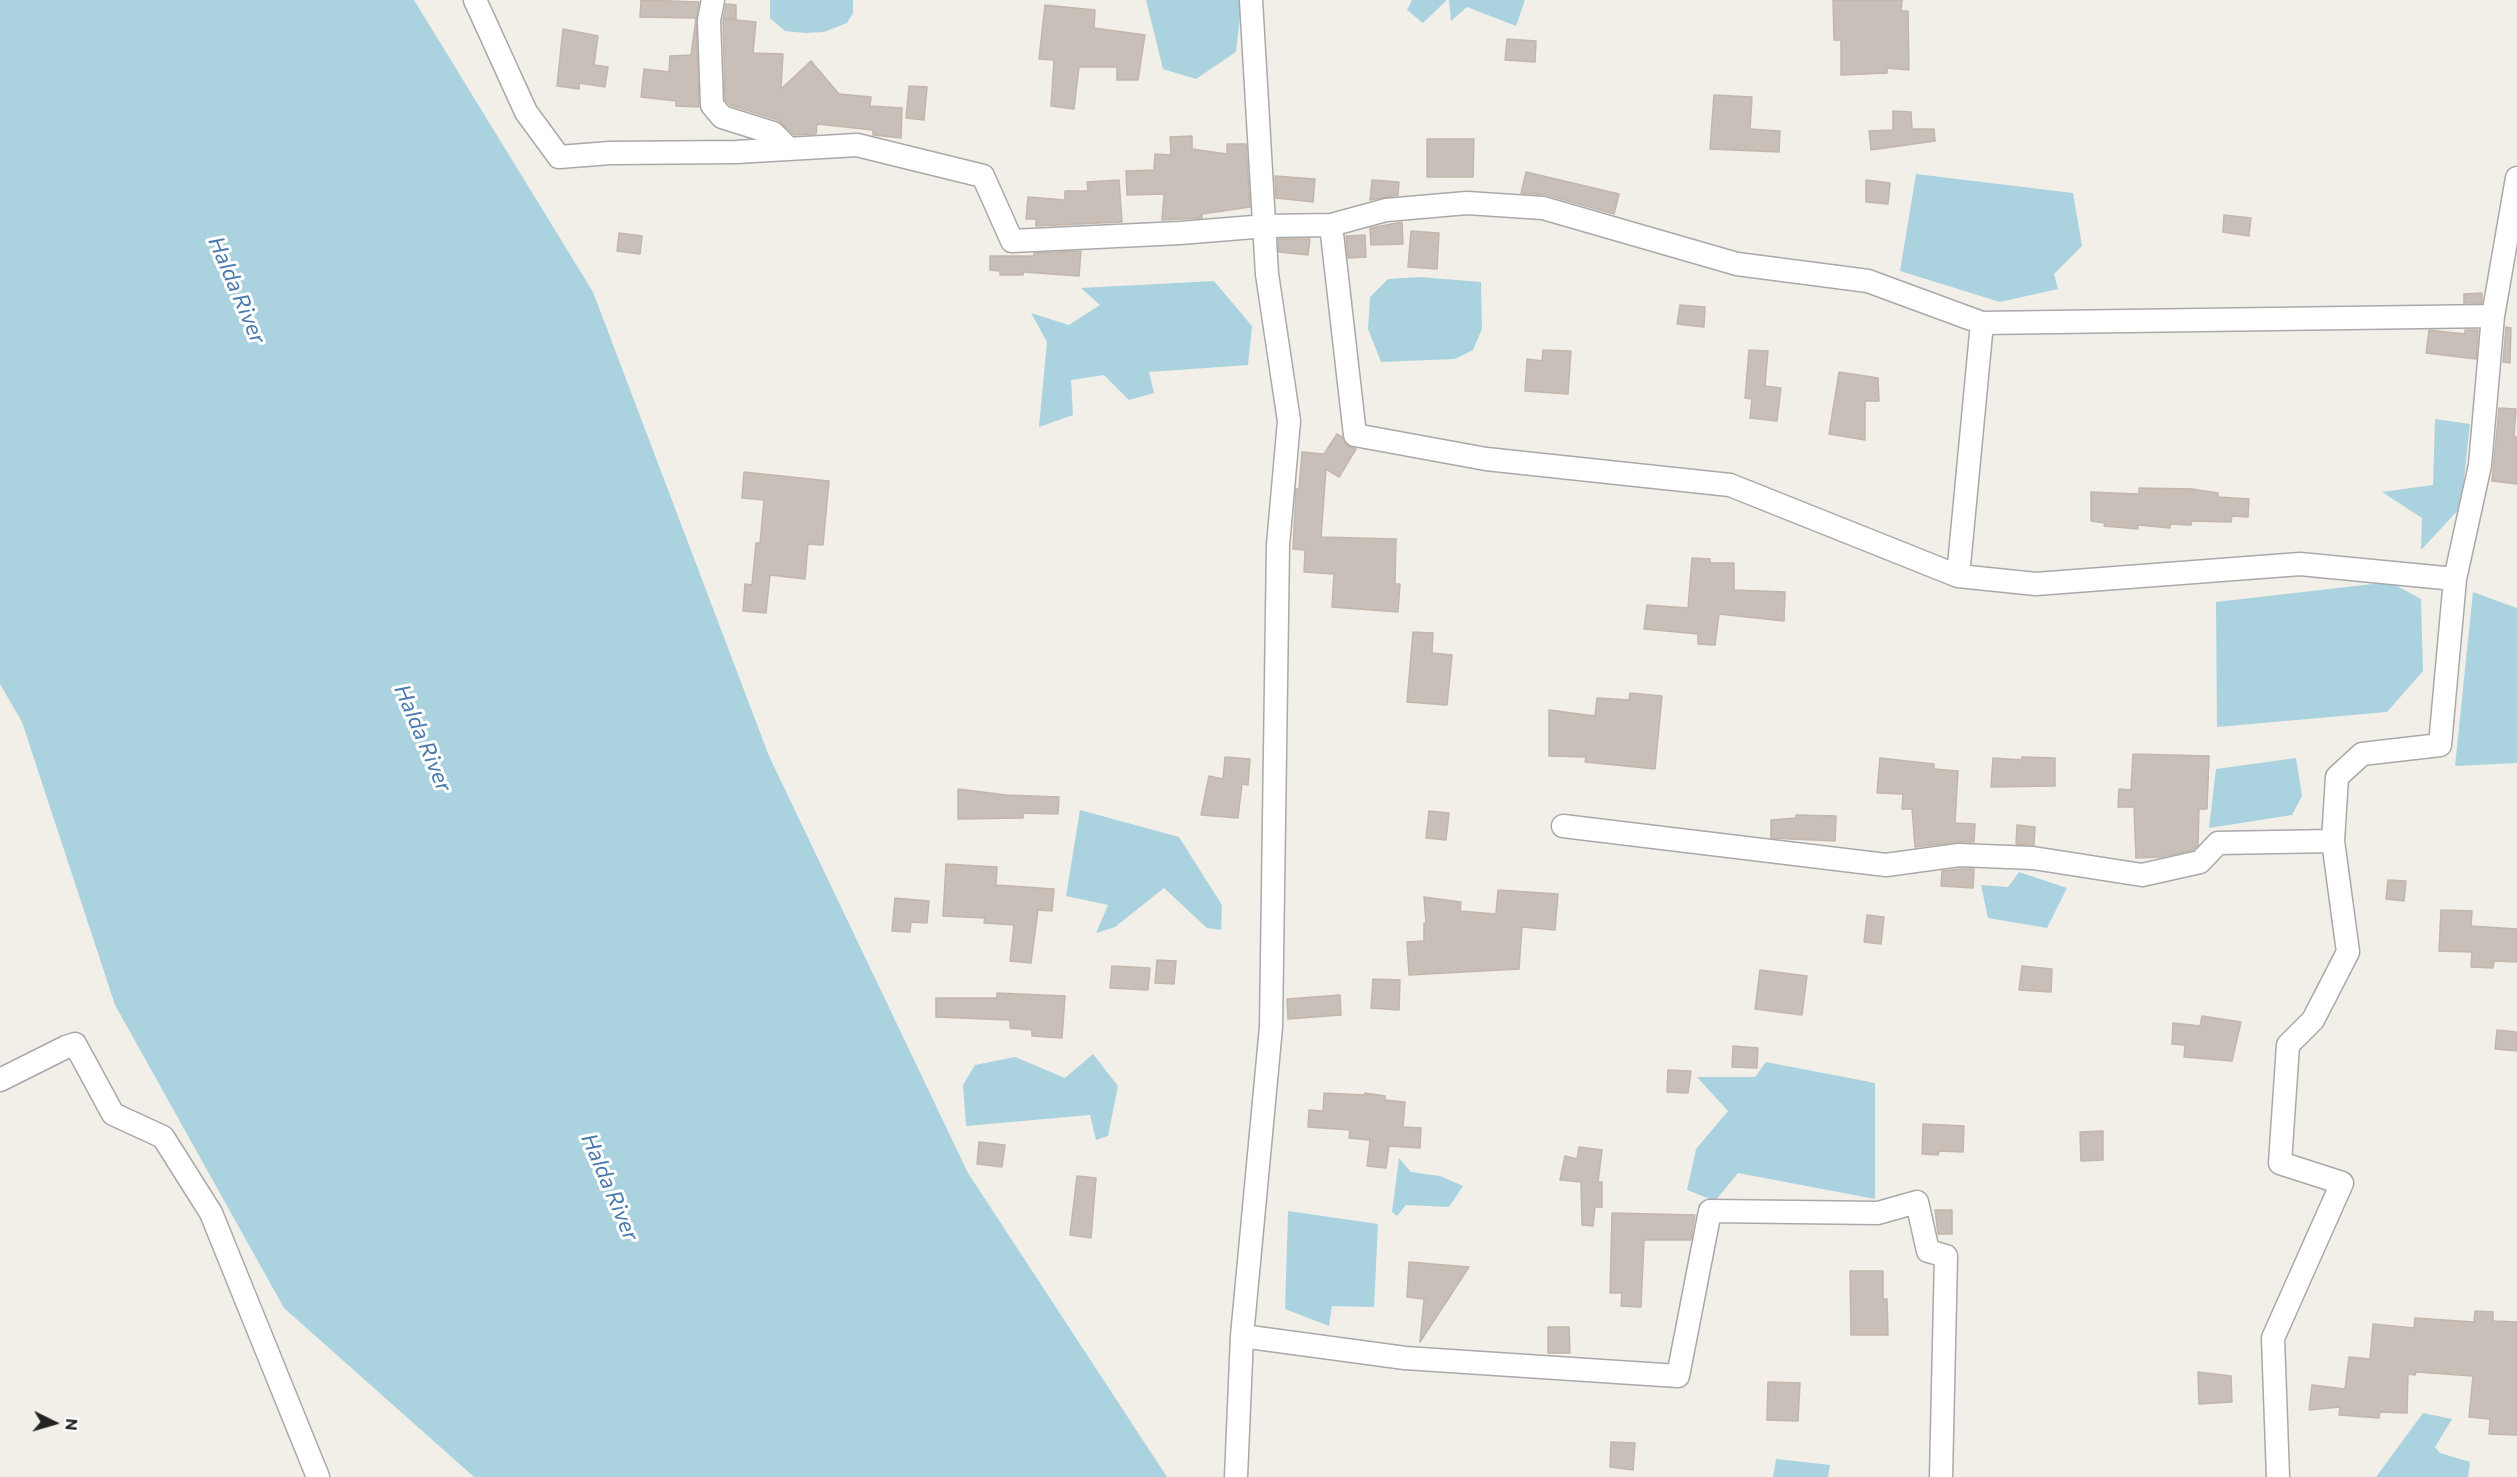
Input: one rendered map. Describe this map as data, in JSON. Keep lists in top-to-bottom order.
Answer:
{
  "water": ["Halda River"],
  "north": "right"
}
